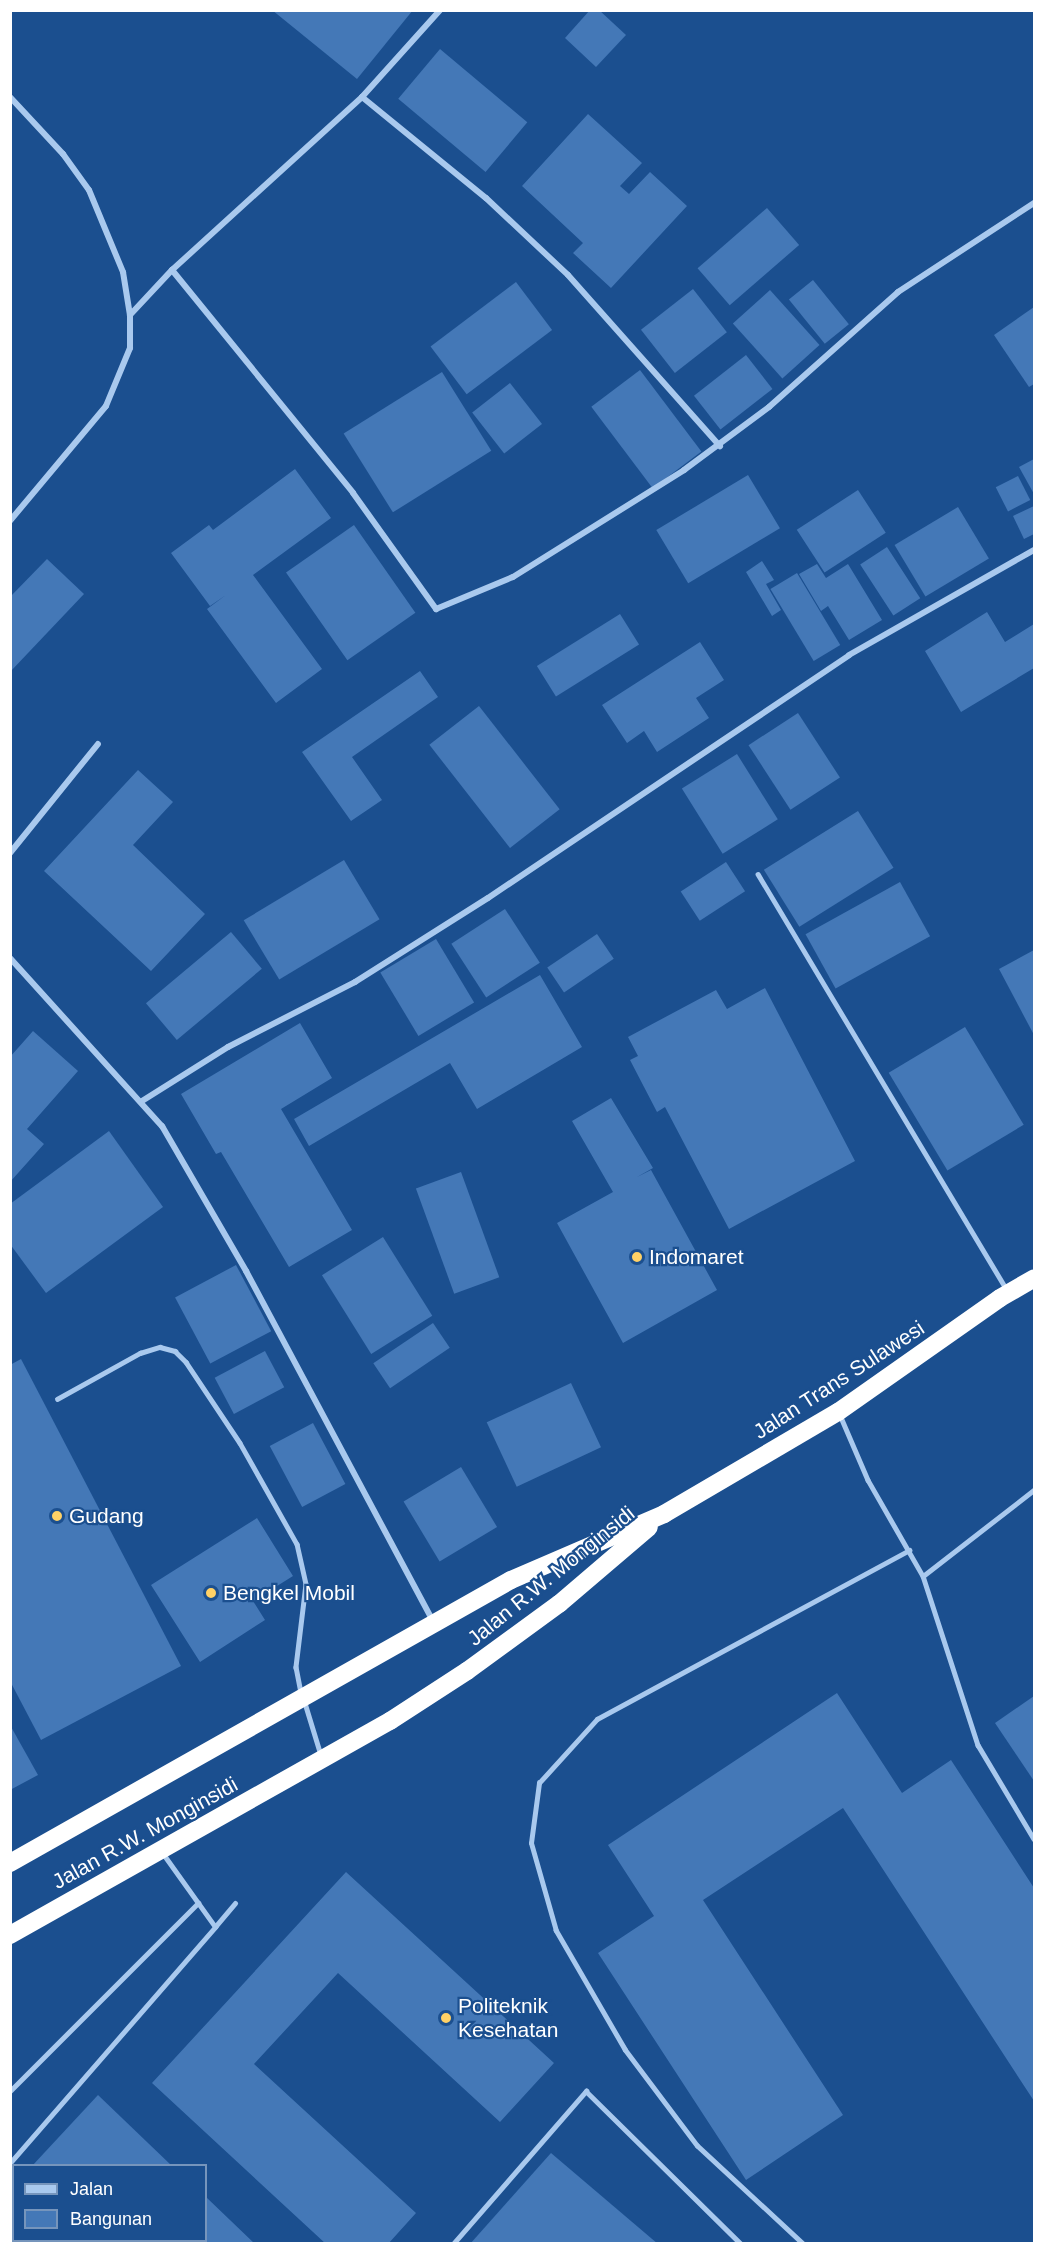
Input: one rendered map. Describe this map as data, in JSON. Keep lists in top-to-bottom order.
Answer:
{
  "streets": {
    "highway": ["Jalan Trans Sulawesi", "Jalan R.W. Monginsidi"]
  },
  "crossings": [
    ["Jalan Trans Sulawesi", "Jalan R.W. Monginsidi"]
  ],
  "places": [
    "Indomaret",
    "Gudang",
    "Bengkel Mobil",
    "Politeknik Kesehatan"
  ],
  "legend": ["Jalan", "Bangunan"]
}
